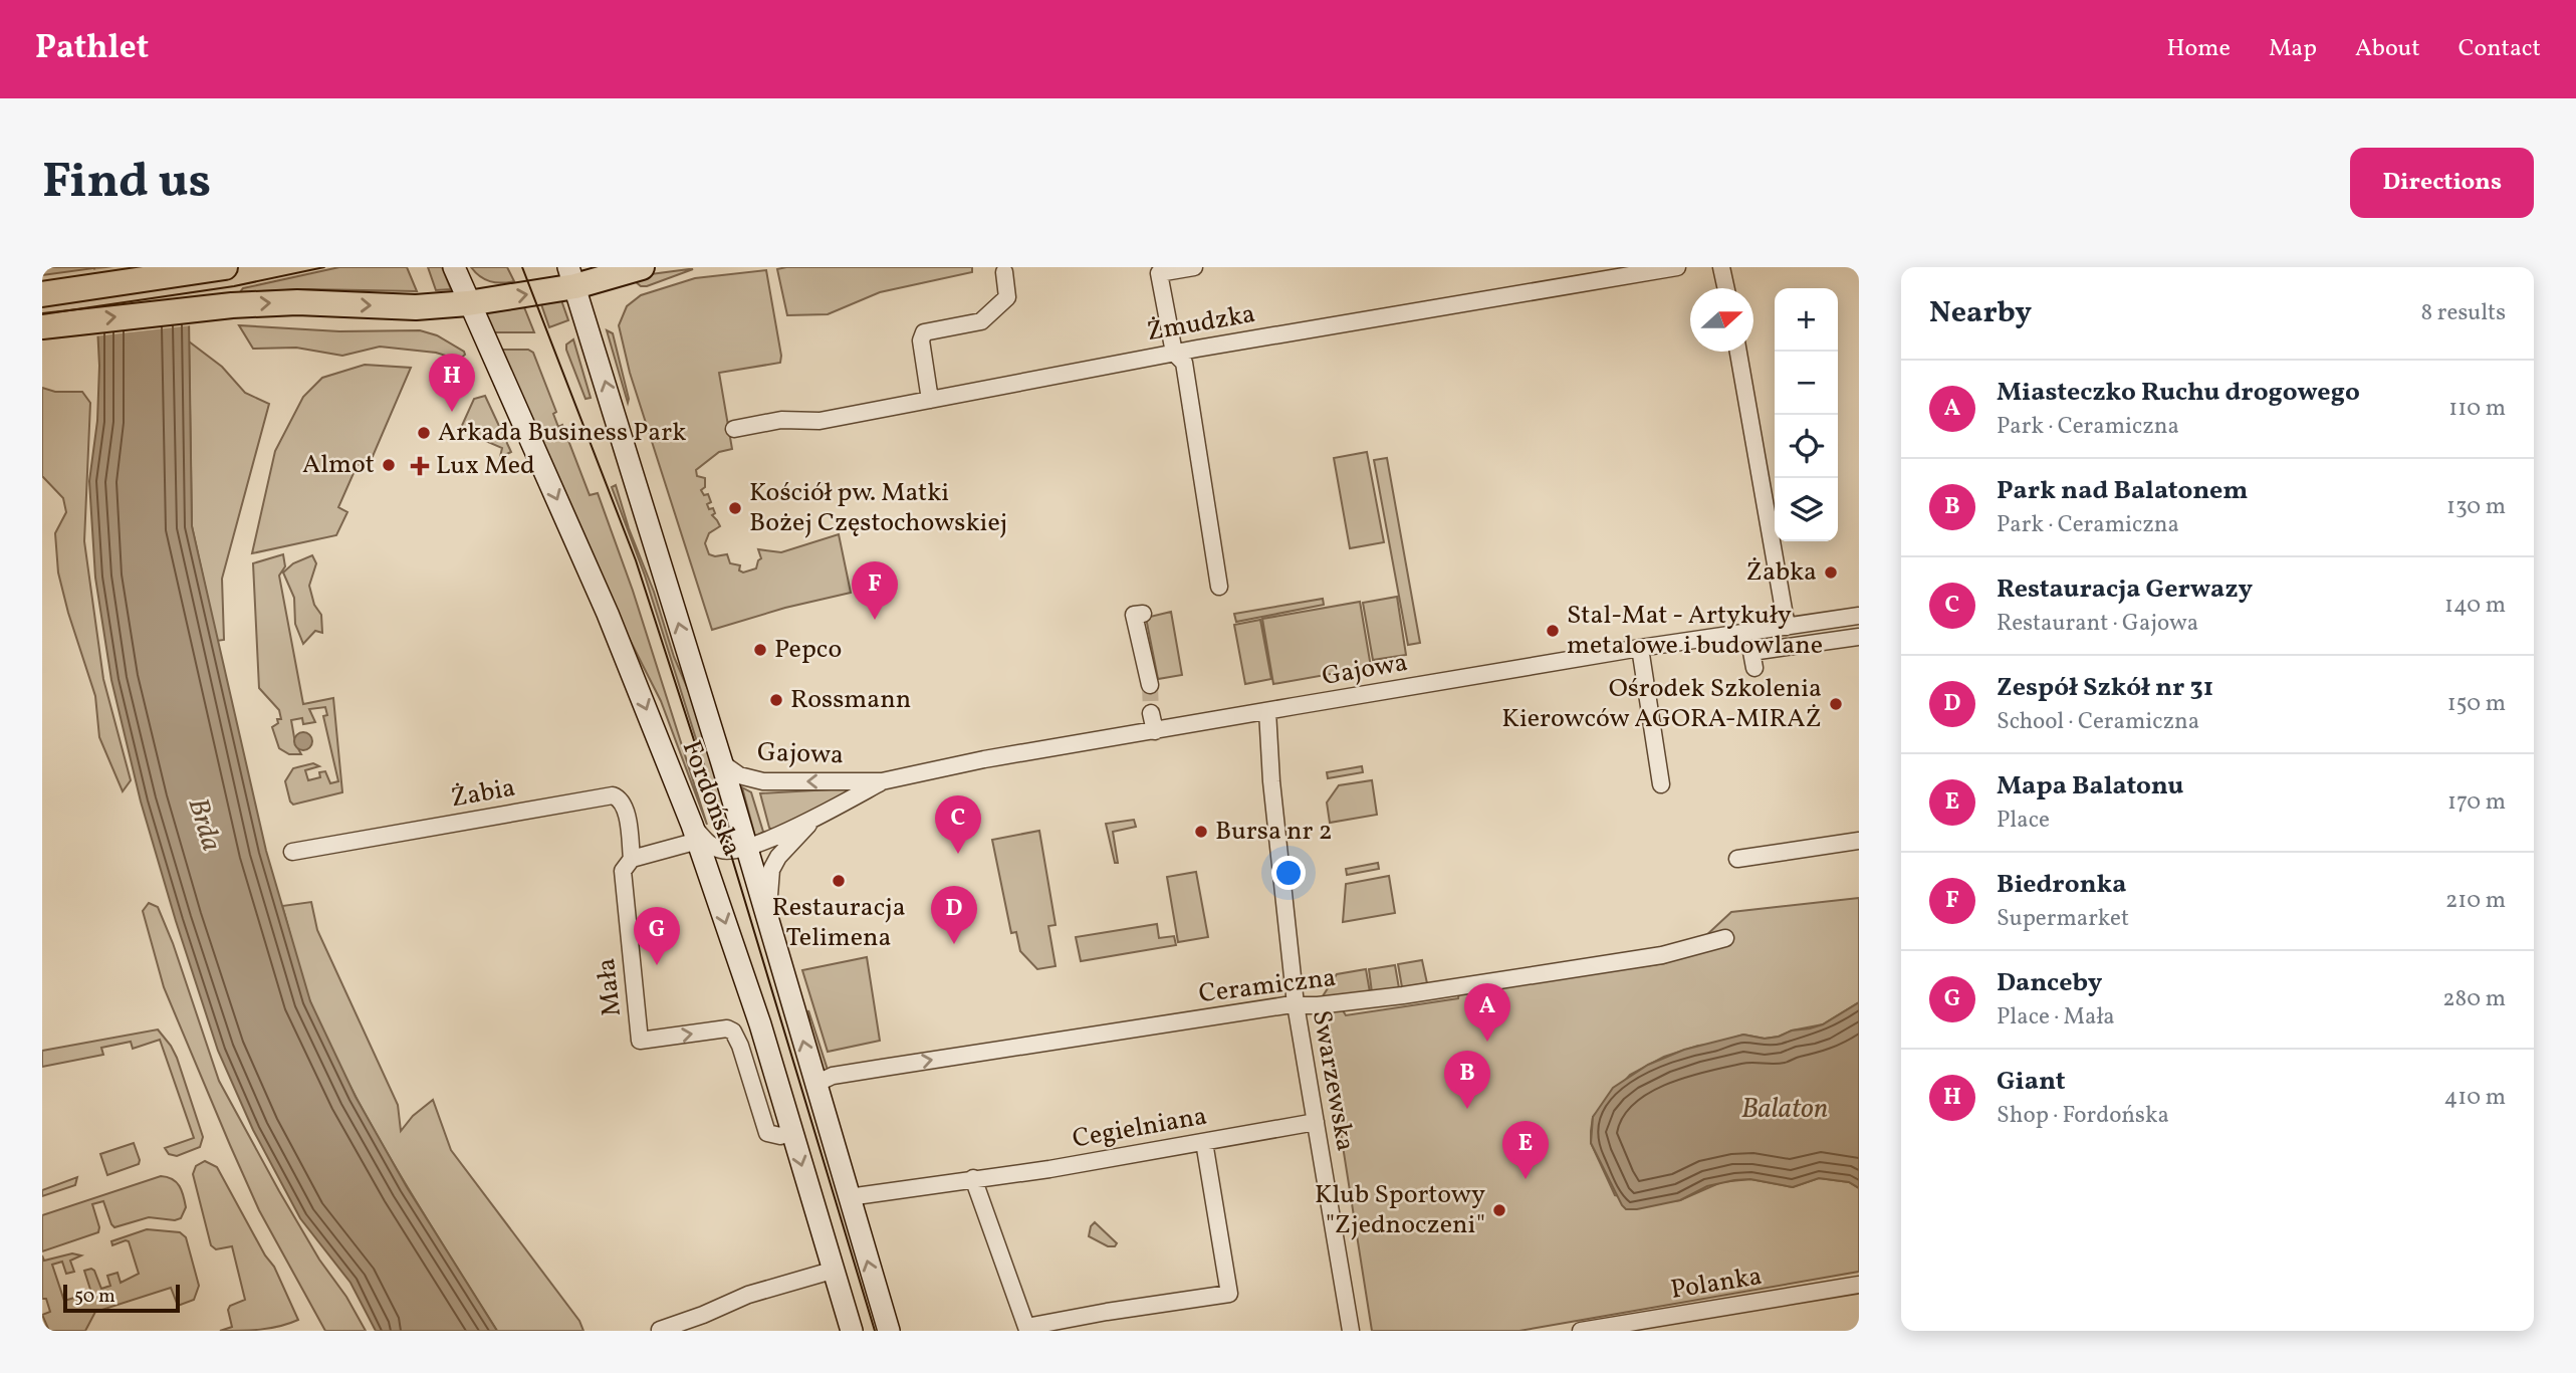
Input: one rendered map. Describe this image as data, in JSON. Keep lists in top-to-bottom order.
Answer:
{
  "streets": {
    "main road": ["Fordońska"],
    "street": [
      "Żmudzka",
      "Gajowa",
      "Żabia",
      "Ceramiczna",
      "Mała",
      "Swarzewska",
      "Cegielniana",
      "Polanka"
    ]
  },
  "crossings": [
    ["Gajowa", "Fordońska"],
    ["Gajowa", "Swarzewska"],
    ["Żabia", "Mała"],
    ["Fordońska", "Ceramiczna"],
    ["Fordońska", "Mała"],
    ["Fordońska", "Cegielniana"],
    ["Ceramiczna", "Swarzewska"],
    ["Swarzewska", "Cegielniana"]
  ],
  "one_way": ["Ceramiczna"],
  "water": ["Brda", "Balaton"],
  "places": {
    "other": [
      "Arkada Business Park",
      "Almot",
      "Kościół pw. Matki Bożej Częstochowskiej",
      "Żabka",
      "Stal-Mat - Artykuły metalowe i budowlane",
      "Pepco",
      "Rossmann",
      "Ośrodek Szkolenia Kierowców AGORA-MIRAŻ",
      "Bursa nr 2",
      "Restauracja Telimena",
      "Klub Sportowy \"Zjednoczeni\""
    ],
    "health": ["Lux Med"]
  },
  "scale_bar": "50 m",
  "north": "right",
  "page": {
    "header": "Pathlet",
    "nav": [
      "Home",
      "Map",
      "About",
      "Contact"
    ],
    "buttons": "Directions",
    "title": "Find us",
    "heading": ["Nearby", "8 results"],
    "map_buttons": ["+", "−"],
    "pins": [
      "H",
      "F",
      "C",
      "D",
      "G",
      "A",
      "B",
      "E"
    ],
    "list": [
      {
        "mark": "A",
        "name": "Miasteczko Ruchu drogowego",
        "note": "Park · Ceramiczna",
        "value": "110 m"
      },
      {
        "mark": "B",
        "name": "Park nad Balatonem",
        "note": "Park · Ceramiczna",
        "value": "130 m"
      },
      {
        "mark": "C",
        "name": "Restauracja Gerwazy",
        "note": "Restaurant · Gajowa",
        "value": "140 m"
      },
      {
        "mark": "D",
        "name": "Zespół Szkół nr 31",
        "note": "School · Ceramiczna",
        "value": "150 m"
      },
      {
        "mark": "E",
        "name": "Mapa Balatonu",
        "note": "Place",
        "value": "170 m"
      },
      {
        "mark": "F",
        "name": "Biedronka",
        "note": "Supermarket",
        "value": "210 m"
      },
      {
        "mark": "G",
        "name": "Danceby",
        "note": "Place · Mała",
        "value": "280 m"
      },
      {
        "mark": "H",
        "name": "Giant",
        "note": "Shop · Fordońska",
        "value": "410 m"
      }
    ],
    "scale": "50 m"
  }
}
